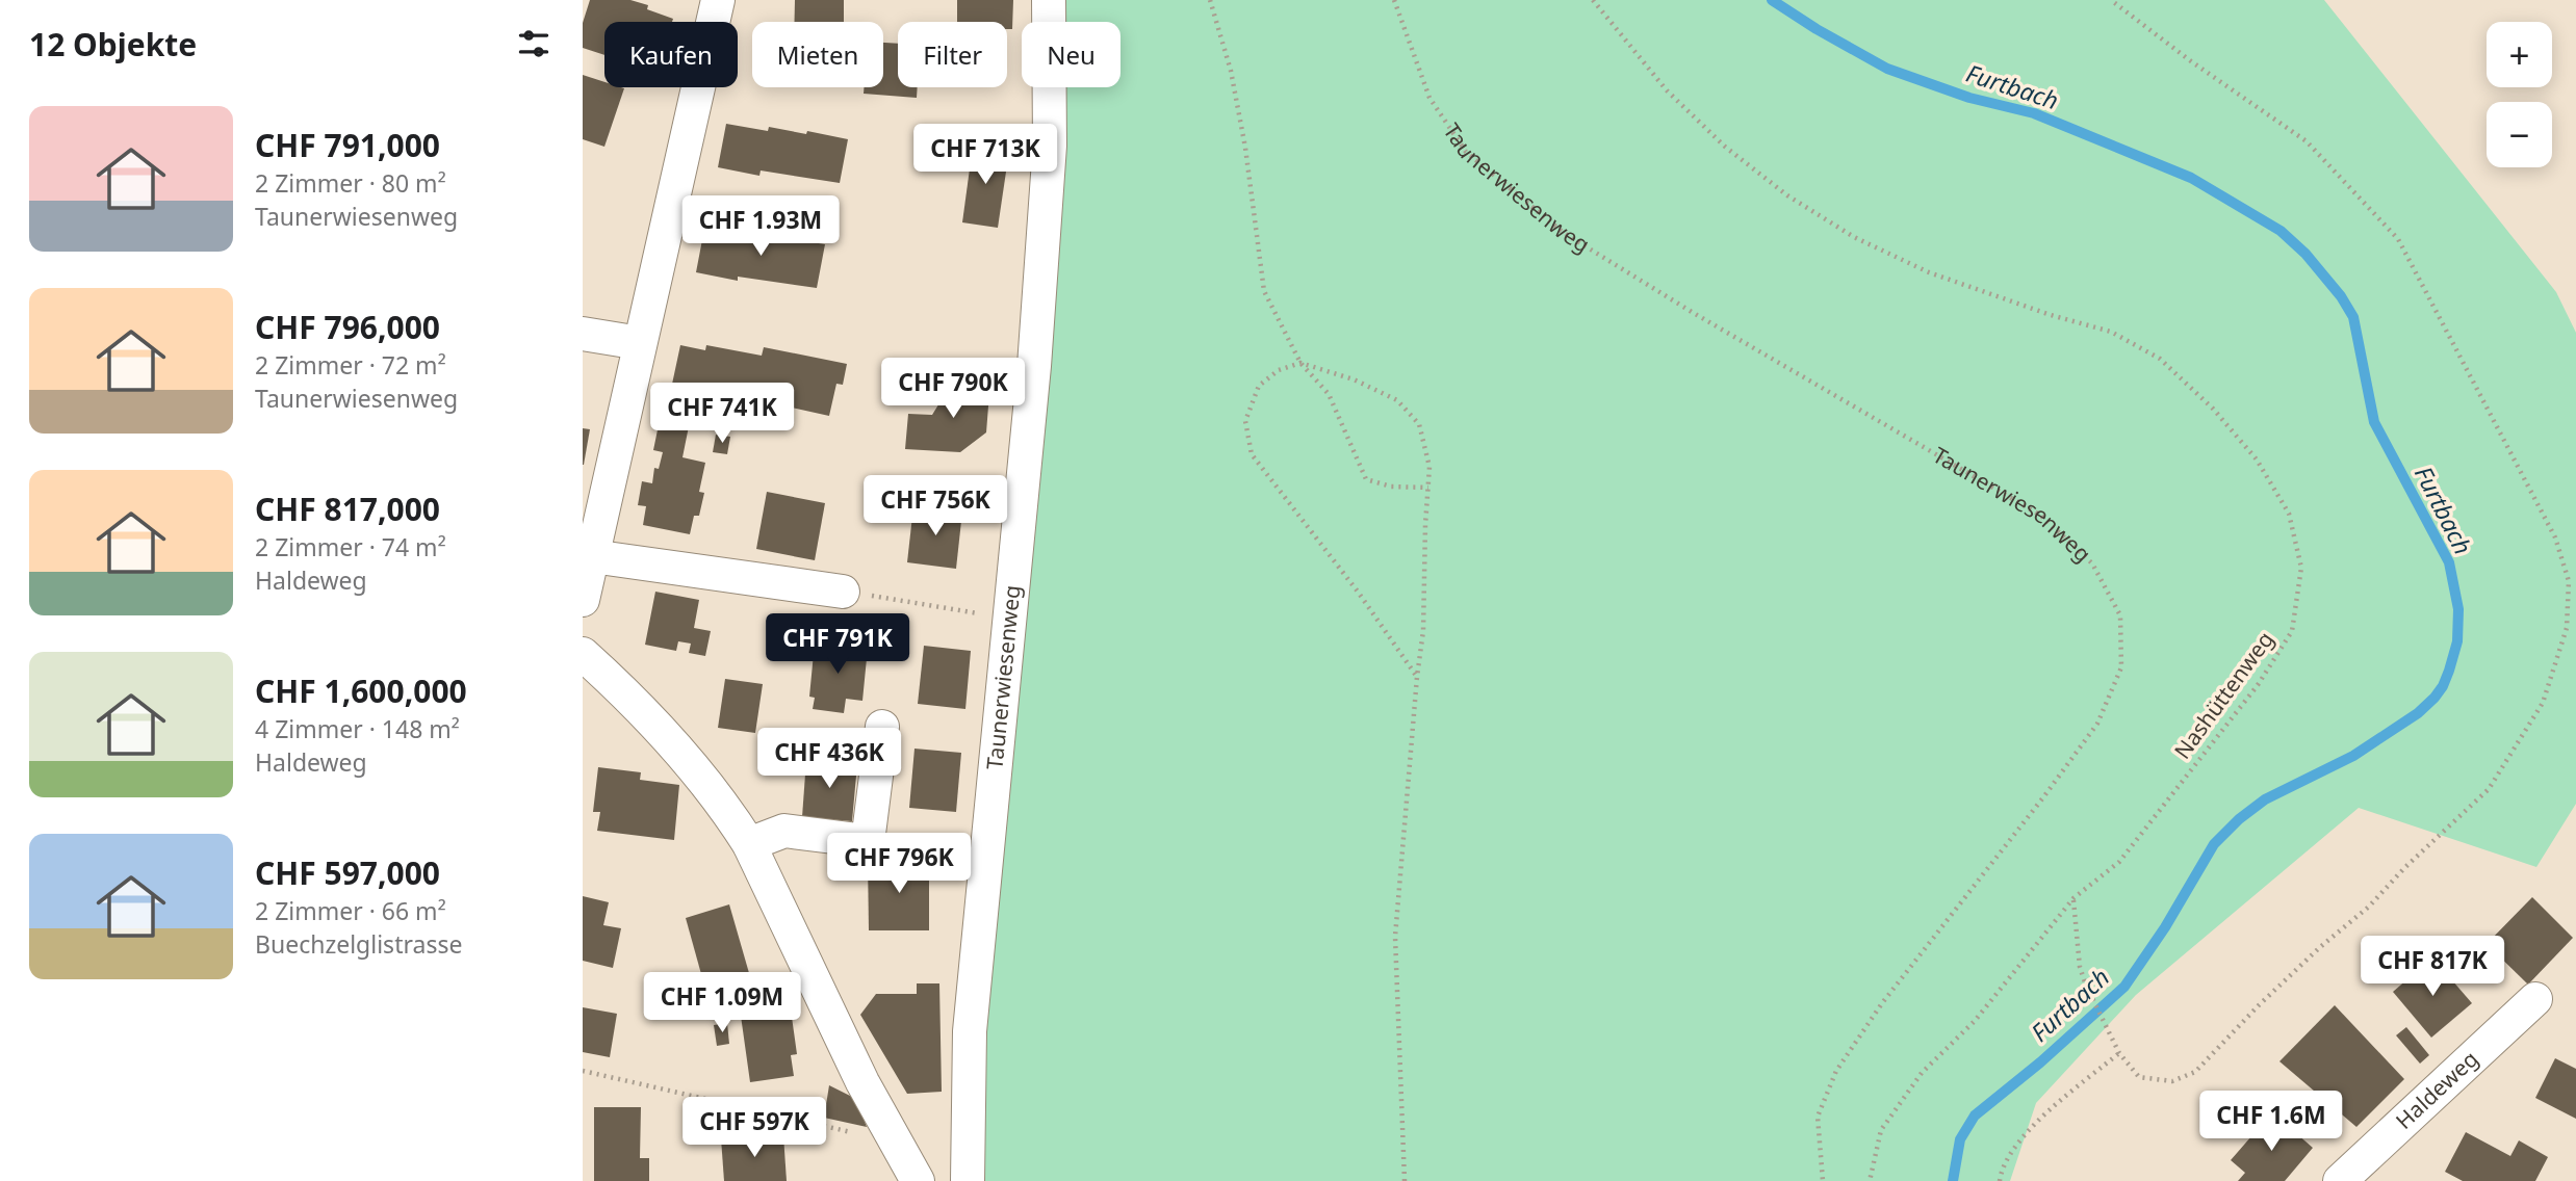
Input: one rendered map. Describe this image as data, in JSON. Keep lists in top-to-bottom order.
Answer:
{
  "streets": {
    "street": ["Taunerwiesenweg", "Haldeweg"],
    "path": ["Nashüttenweg"]
  },
  "water": ["Furtbach"],
  "page": {
    "heading": "12 Objekte",
    "map_buttons": ["+", "−"],
    "chip": [
      "Kaufen",
      "Mieten",
      "Filter",
      "Neu"
    ],
    "list": [
      {
        "name": "CHF 791,000",
        "note": "2 Zimmer · 80 m² · Taunerwiesenweg"
      },
      {
        "name": "CHF 796,000",
        "note": "2 Zimmer · 72 m² · Taunerwiesenweg"
      },
      {
        "name": "CHF 817,000",
        "note": "2 Zimmer · 74 m² · Haldeweg"
      },
      {
        "name": "CHF 1,600,000",
        "note": "4 Zimmer · 148 m² · Haldeweg"
      },
      {
        "name": "CHF 597,000",
        "note": "2 Zimmer · 66 m² · Buechzelglistrasse"
      }
    ],
    "price": [
      "CHF 713K",
      "CHF 1.93M",
      "CHF 790K",
      "CHF 741K",
      "CHF 756K",
      "CHF 791K",
      "CHF 436K",
      "CHF 796K",
      "CHF 817K",
      "CHF 1.09M",
      "CHF 1.6M",
      "CHF 597K"
    ]
  }
}
